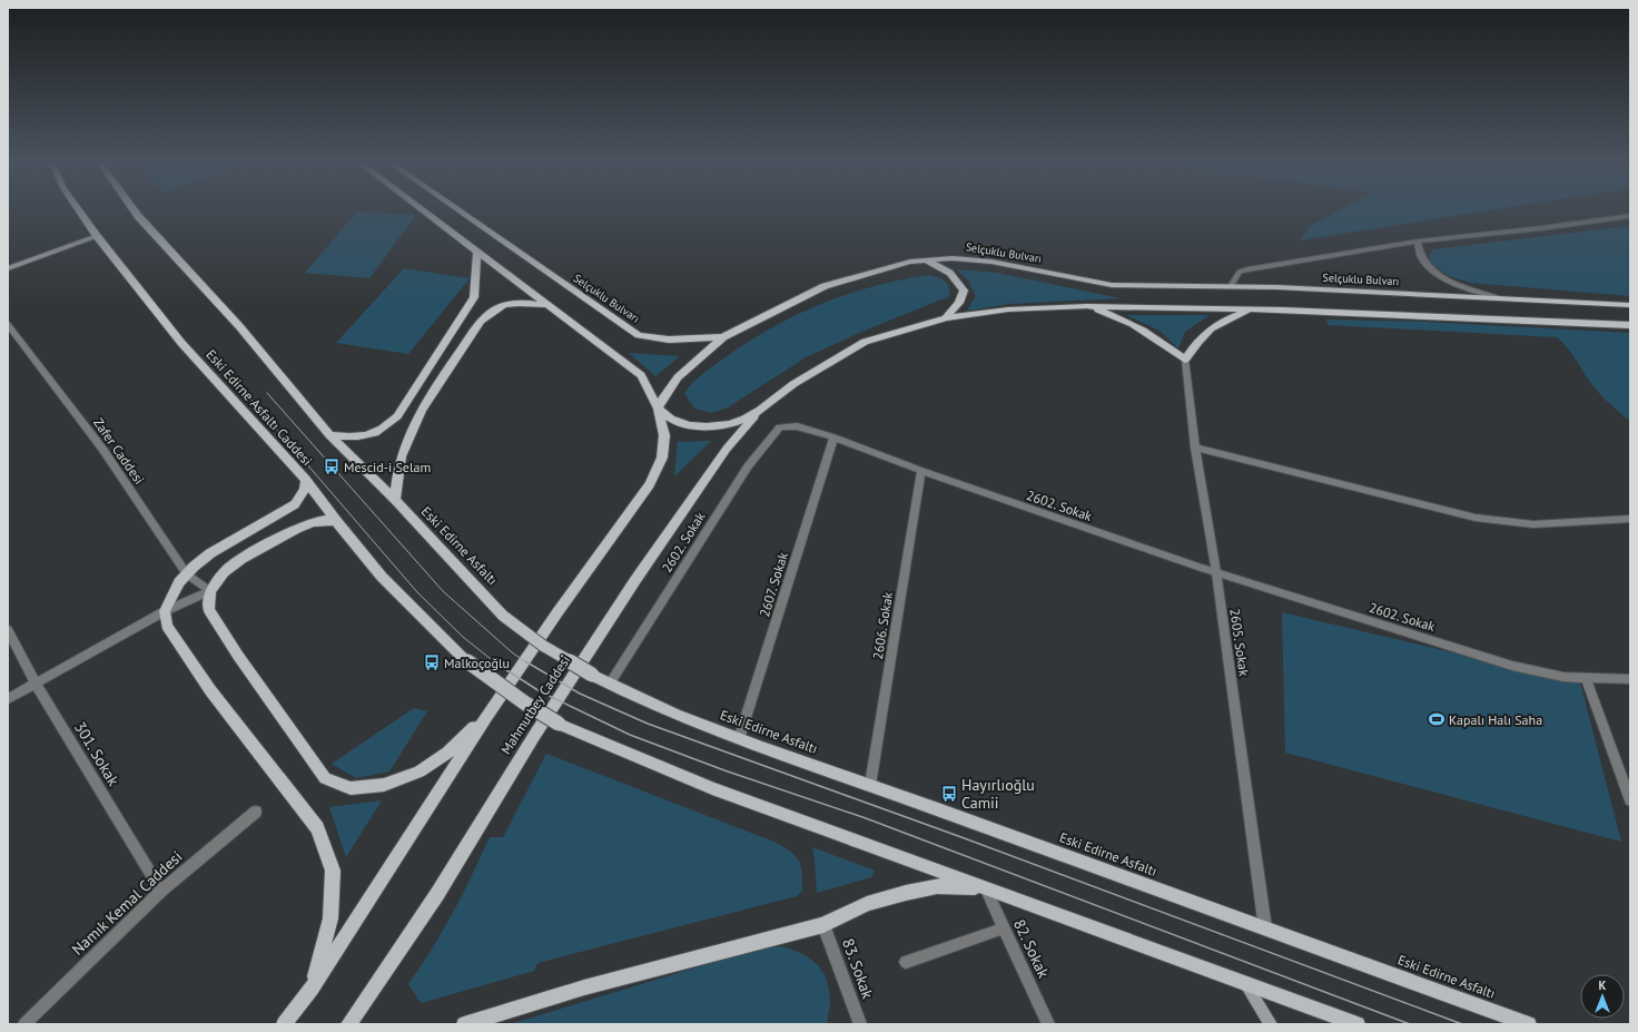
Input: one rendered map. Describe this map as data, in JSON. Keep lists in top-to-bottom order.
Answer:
{
  "streets": {
    "main road": [
      "Selçuklu Bulvarı",
      "Eski Edirne Asfaltı Caddesi",
      "Eski Edirne Asfaltı",
      "Mahmutbey Caddesi"
    ],
    "street": [
      "Zafer Caddesi",
      "2602. Sokak",
      "2607. Sokak",
      "2606. Sokak",
      "2605. Sokak",
      "301. Sokak",
      "Namık Kemal Caddesi",
      "82. Sokak",
      "83. Sokak"
    ]
  },
  "crossings": [
    ["Eski Edirne Asfaltı Caddesi", "82. Sokak"],
    ["2602. Sokak", "Eski Edirne Asfaltı"],
    ["2602. Sokak", "2607. Sokak"],
    ["2602. Sokak", "2606. Sokak"],
    ["2602. Sokak", "2605. Sokak"],
    ["Eski Edirne Asfaltı", "2607. Sokak"],
    ["Eski Edirne Asfaltı", "2606. Sokak"],
    ["Eski Edirne Asfaltı", "2605. Sokak"],
    ["301. Sokak", "Namık Kemal Caddesi"]
  ],
  "places": {
    "bus stop": ["Mescid-i Selam", "Malkoçoğlu", "Hayırlıoğlu Camii"],
    "sports": ["Kapalı Halı Saha"]
  },
  "north": "top"
}
